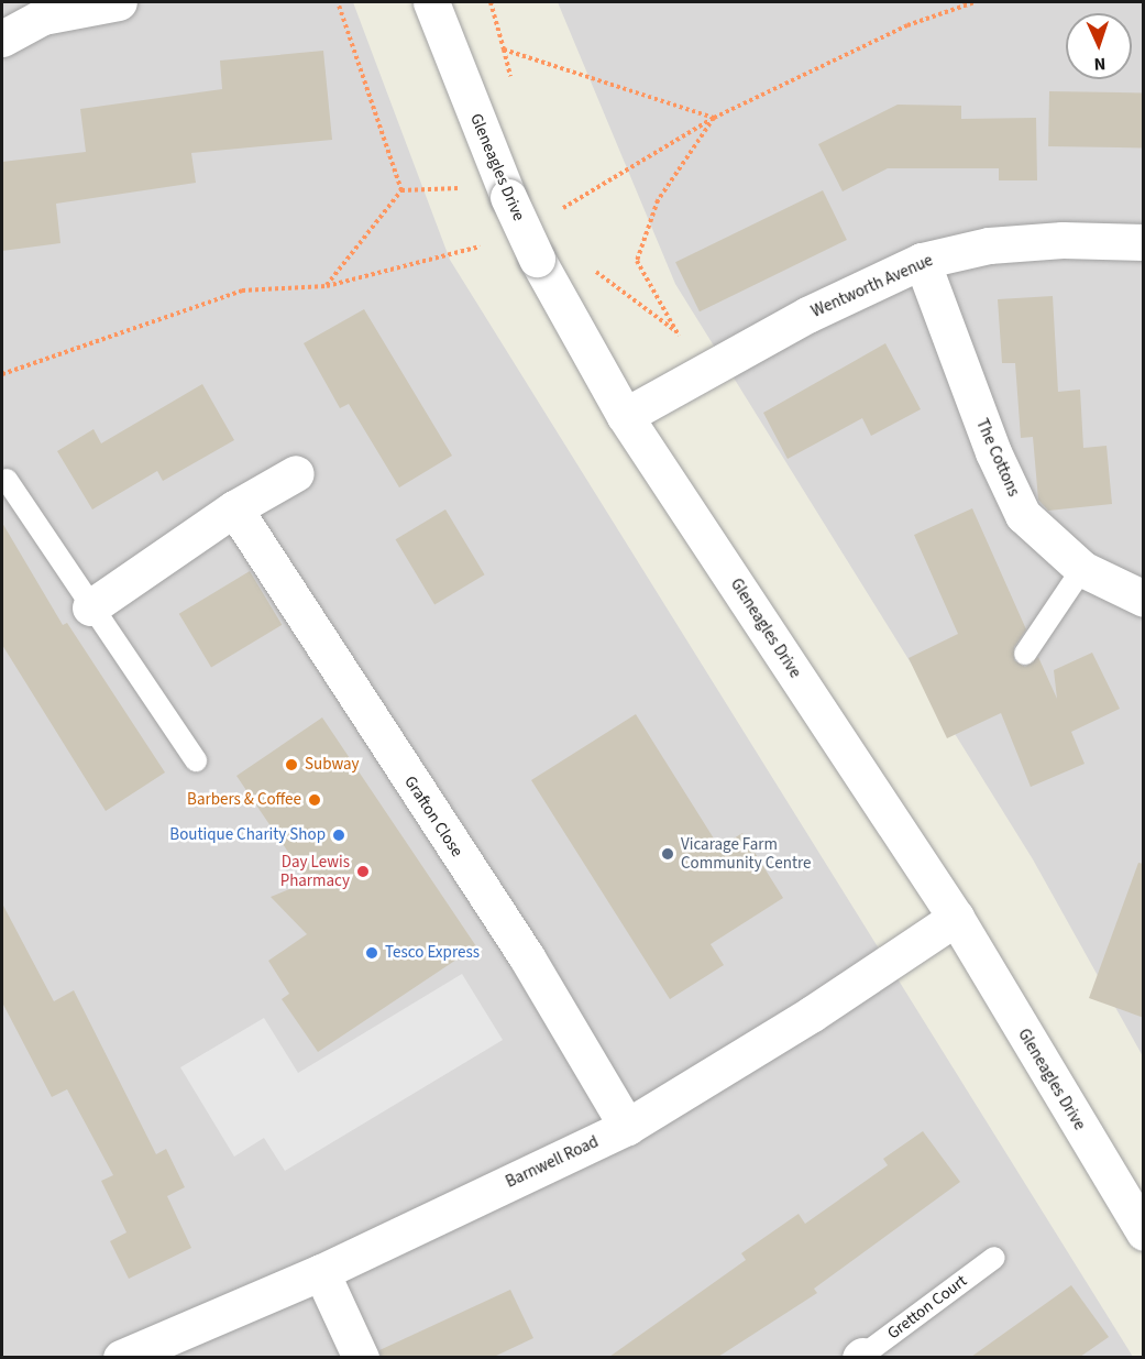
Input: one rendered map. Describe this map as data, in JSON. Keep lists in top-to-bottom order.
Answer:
{
  "streets": {
    "street": [
      "Gleneagles Drive",
      "Wentworth Avenue",
      "The Cottons",
      "Grafton Close",
      "Barnwell Road"
    ],
    "lane": ["Gretton Court"]
  },
  "crossings": [
    ["Gleneagles Drive", "Wentworth Avenue"],
    ["Gleneagles Drive", "Barnwell Road"],
    ["Wentworth Avenue", "The Cottons"],
    ["Grafton Close", "Barnwell Road"]
  ],
  "places": [
    "Subway",
    "Barbers & Coffee",
    "Boutique Charity Shop",
    "Vicarage Farm Community Centre",
    "Day Lewis Pharmacy",
    "Tesco Express"
  ],
  "north": "bottom"
}
